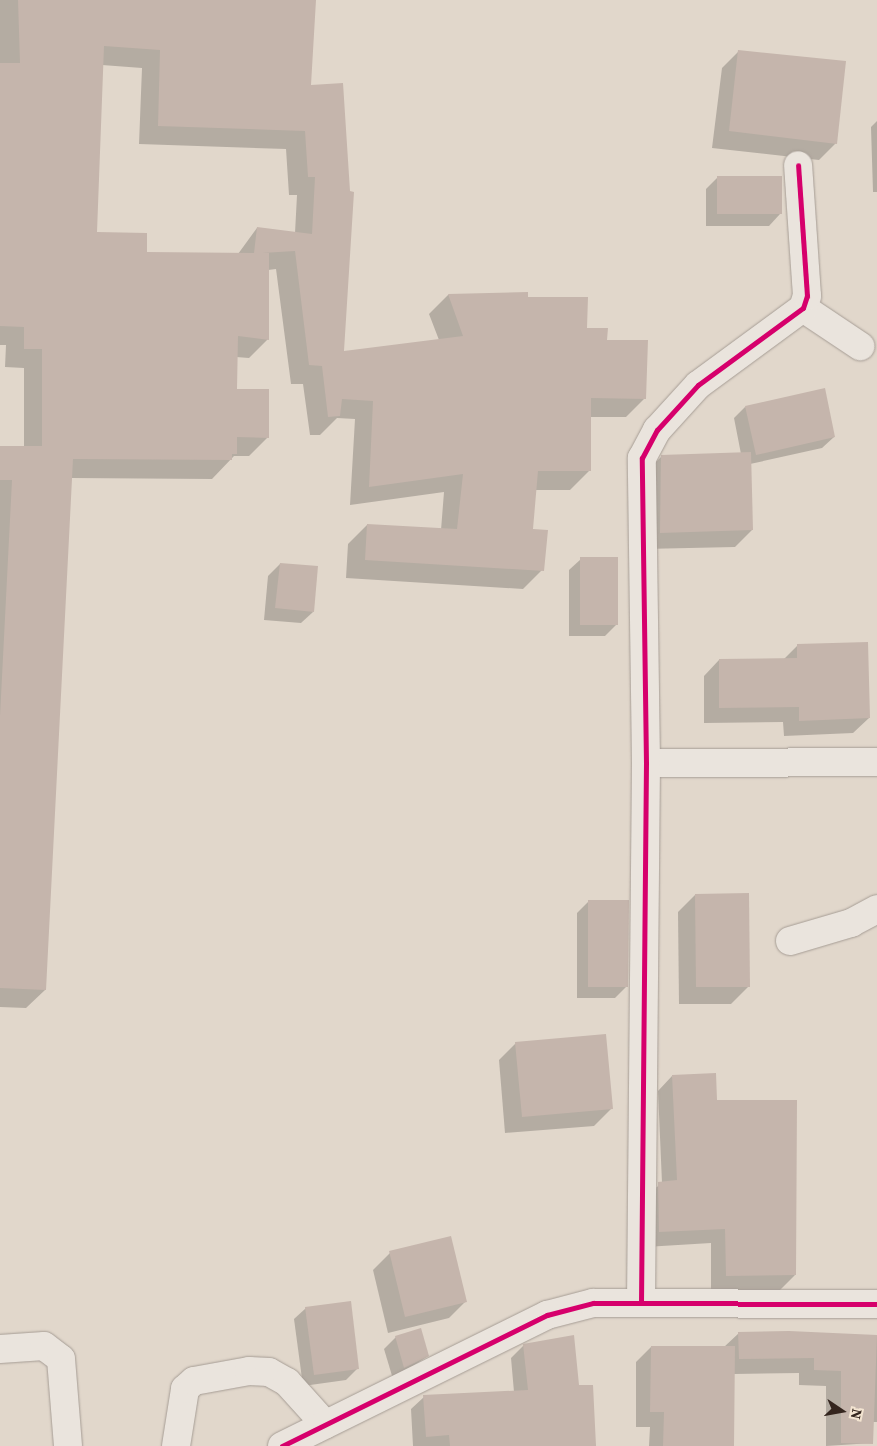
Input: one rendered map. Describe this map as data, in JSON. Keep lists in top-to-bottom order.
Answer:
{
  "north": "right"
}
